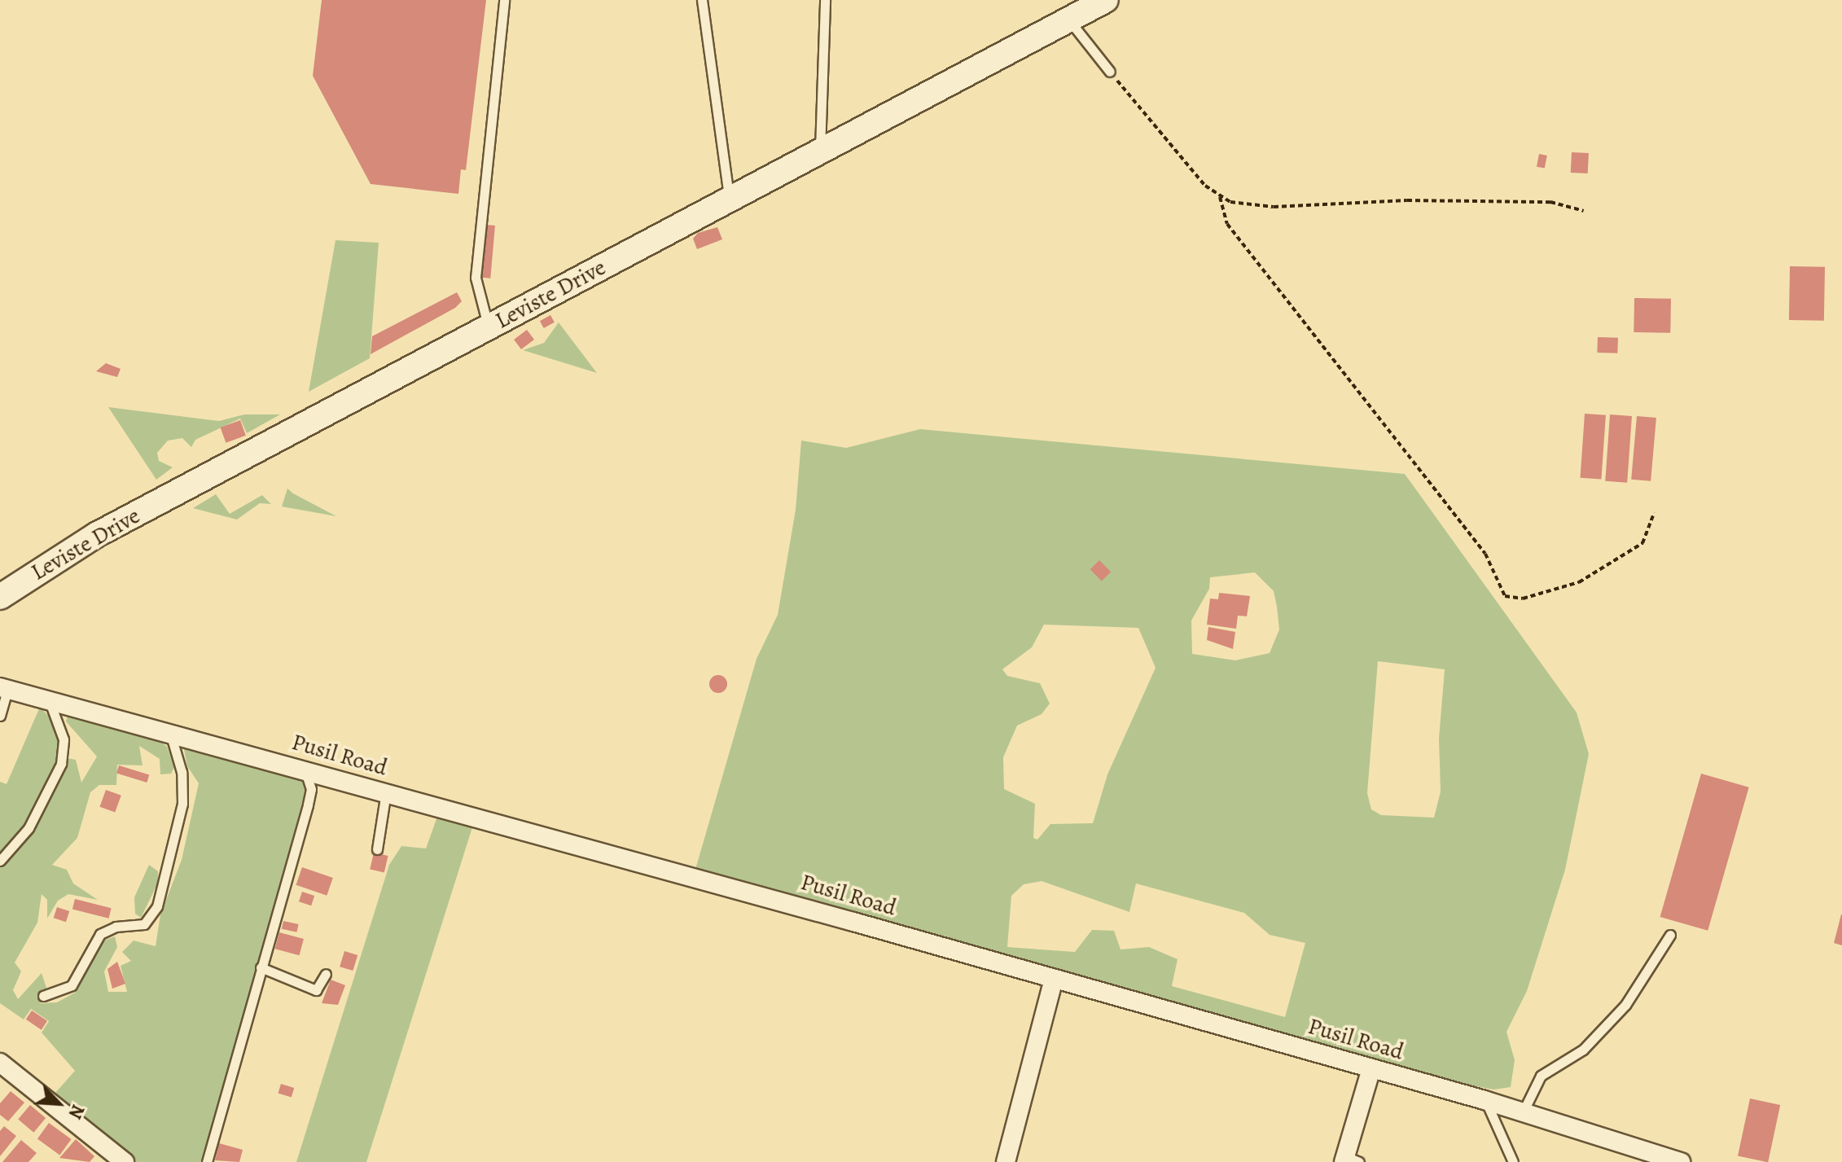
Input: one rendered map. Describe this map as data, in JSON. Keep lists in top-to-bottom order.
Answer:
{
  "streets": {
    "main road": ["Leviste Drive"],
    "street": ["Pusil Road"]
  },
  "north": "bottom right"
}
